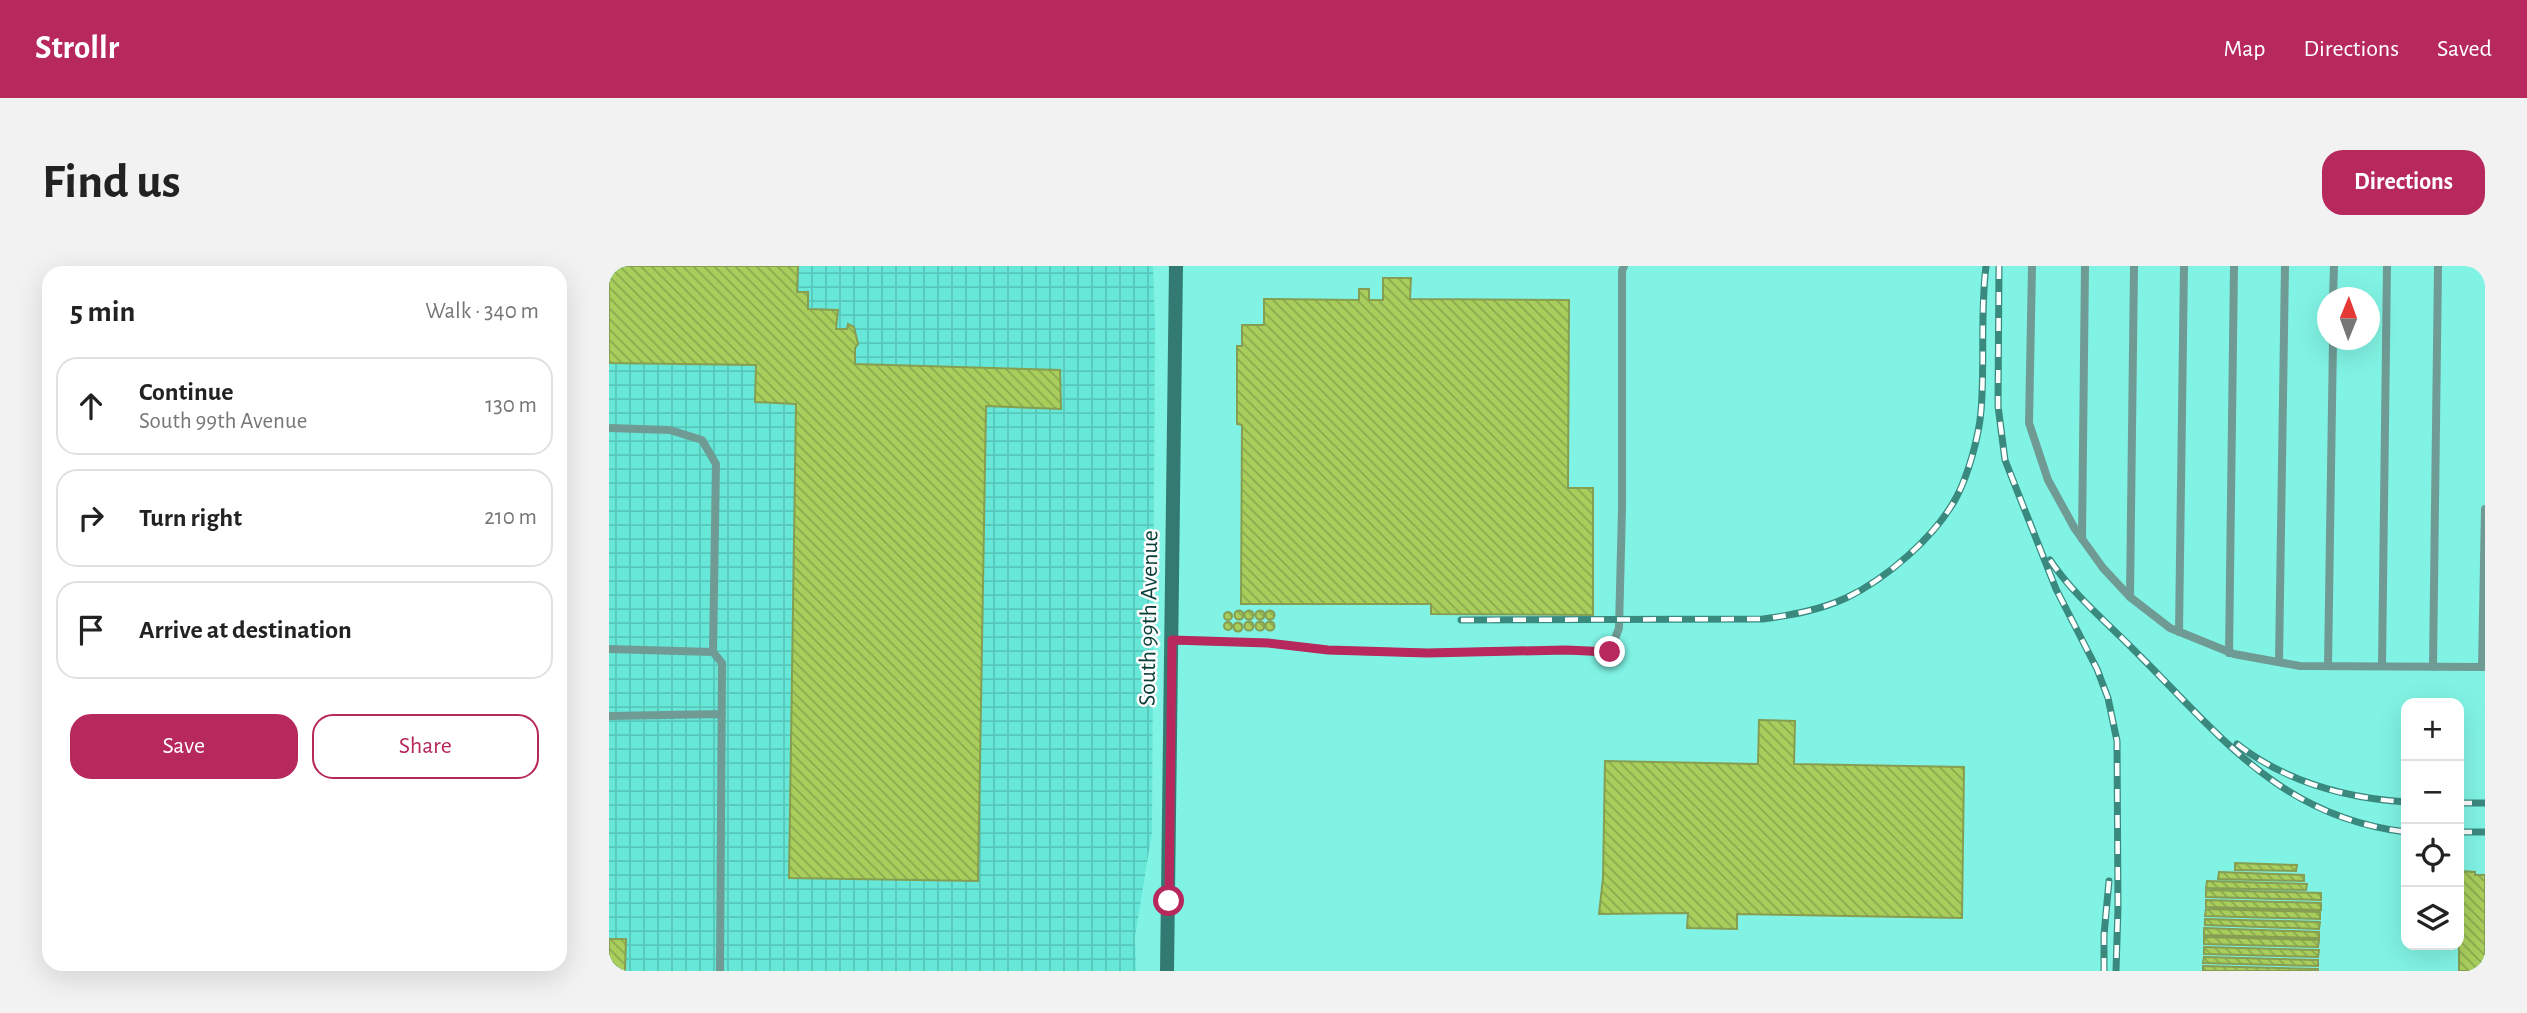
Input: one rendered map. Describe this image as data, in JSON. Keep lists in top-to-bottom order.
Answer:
{
  "streets": {
    "main road": ["South 99th Avenue"]
  },
  "north": "top",
  "page": {
    "header": "Strollr",
    "nav": ["Map", "Directions", "Saved"],
    "buttons": [
      "Directions",
      ["Save", "Share"]
    ],
    "title": "Find us",
    "heading": ["5 min", "Walk · 340 m"],
    "list": [
      ["Continue", "South 99th Avenue", "130 m"],
      ["Turn right", "210 m"],
      "Arrive at destination"
    ],
    "map_buttons": ["+", "−"]
  }
}
